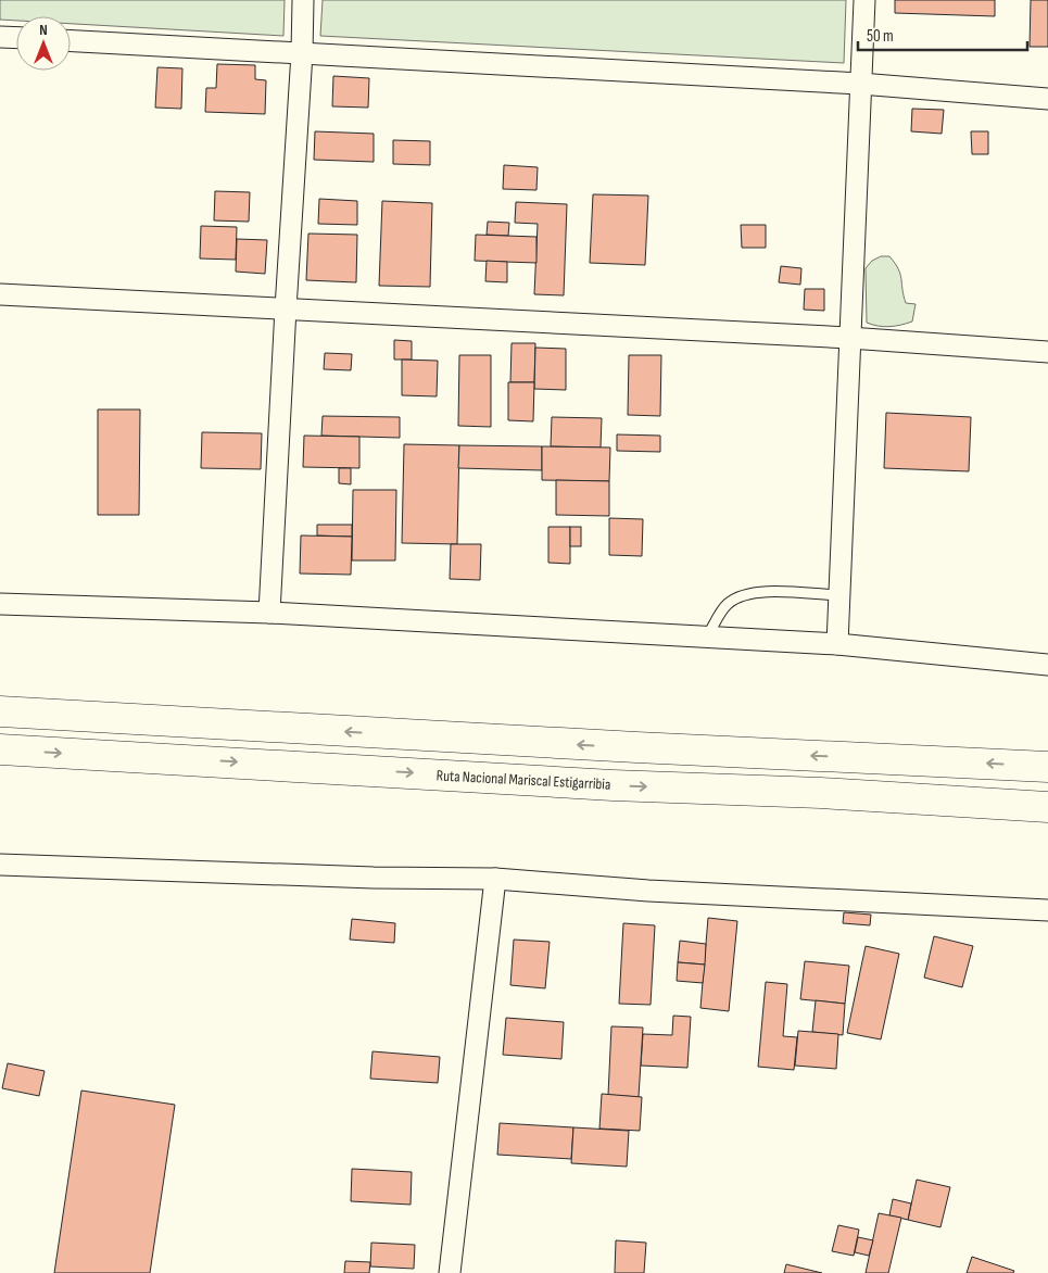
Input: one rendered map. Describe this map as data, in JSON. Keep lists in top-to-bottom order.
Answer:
{
  "streets": {
    "highway": ["Ruta Nacional Mariscal Estigarribia"]
  },
  "scale_bar": "50 m",
  "north": "top"
}
